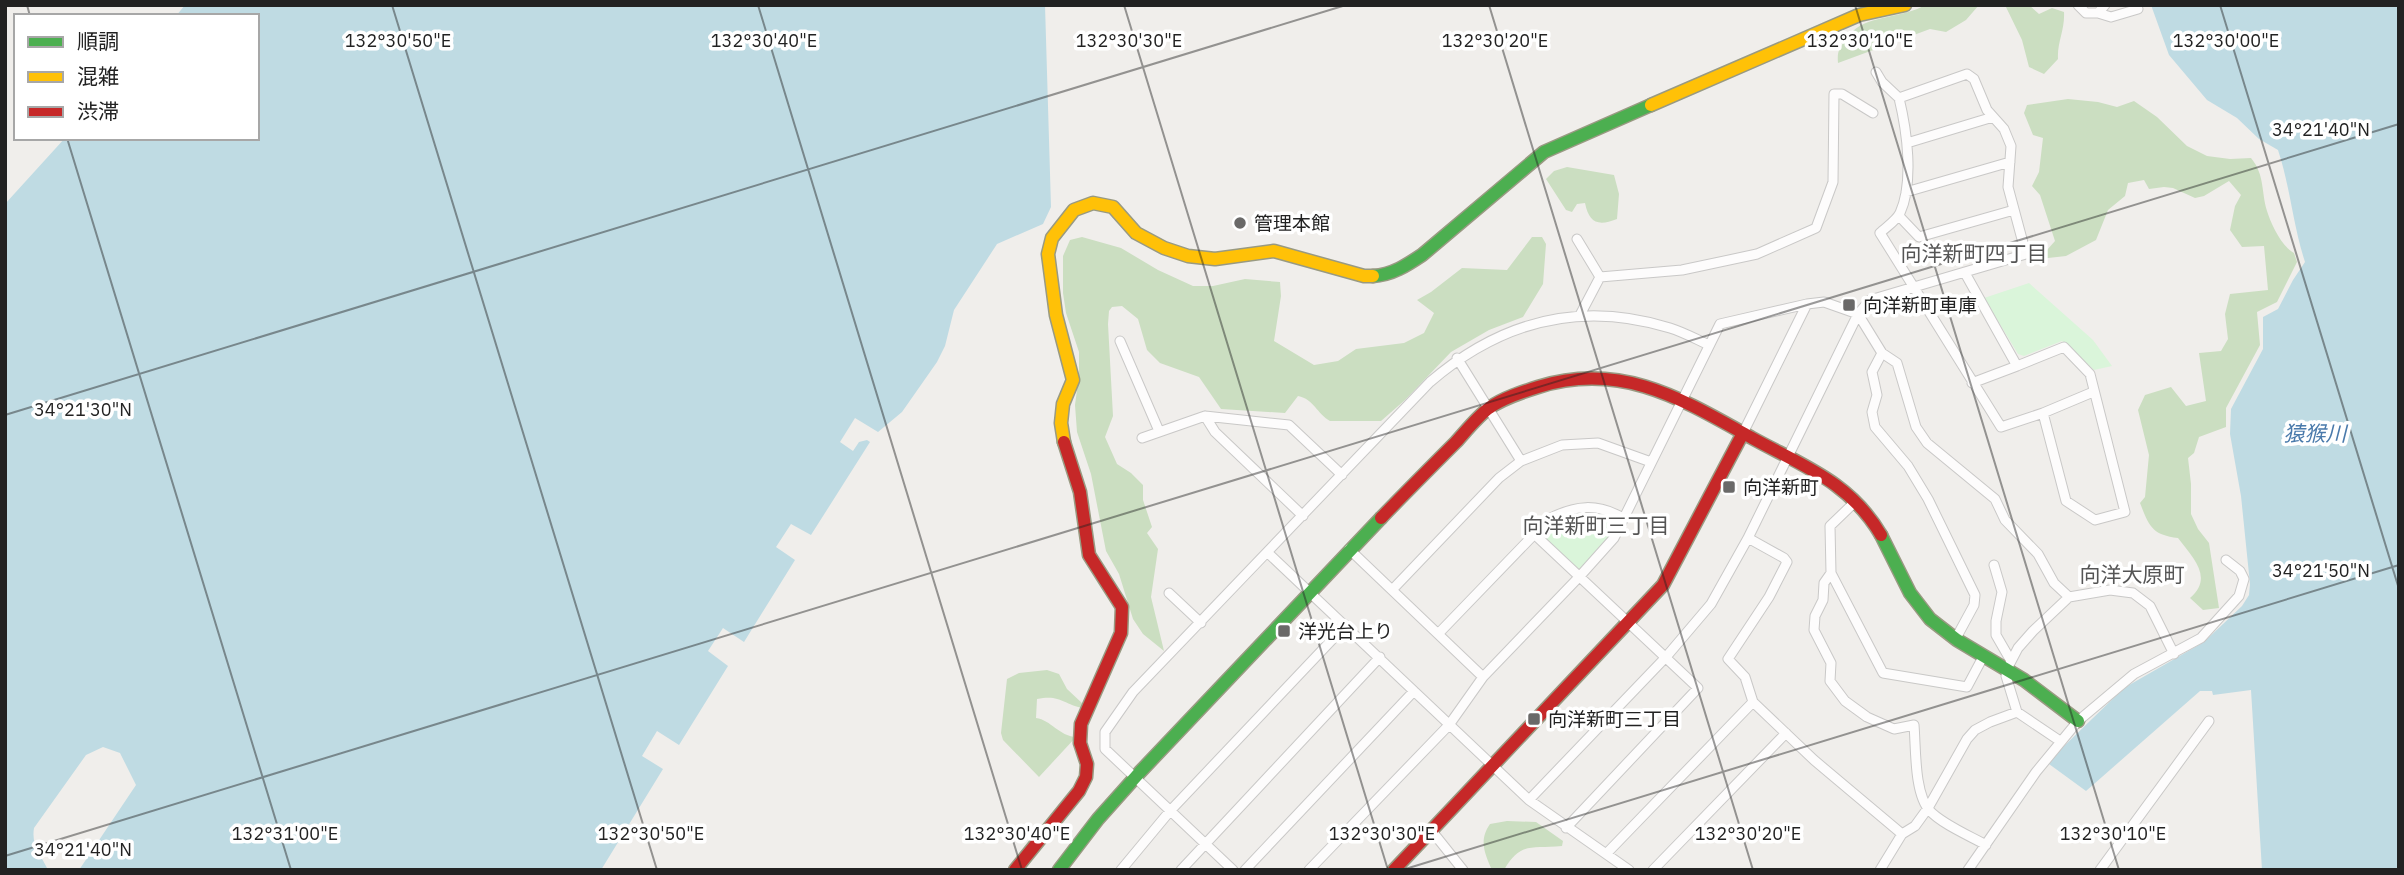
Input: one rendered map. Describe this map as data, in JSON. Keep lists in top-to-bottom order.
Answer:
{
  "districts": ["向洋新町四丁目", "向洋新町三丁目", "向洋大原町"],
  "water": ["猿猴川"],
  "places": {
    "other": ["管理本館"],
    "transit": [
      "向洋新町車庫",
      "向洋新町",
      "洋光台上り",
      "向洋新町三丁目"
    ]
  },
  "legend": ["順調", "混雑", "渋滞"],
  "coordinates": [
    "132°30'50\"E",
    "132°30'40\"E",
    "132°30'30\"E",
    "132°30'20\"E",
    "132°30'10\"E",
    "132°30'00\"E",
    "34°21'40\"N",
    "34°21'30\"N",
    "34°21'50\"N",
    "132°31'00\"E"
  ]
}
